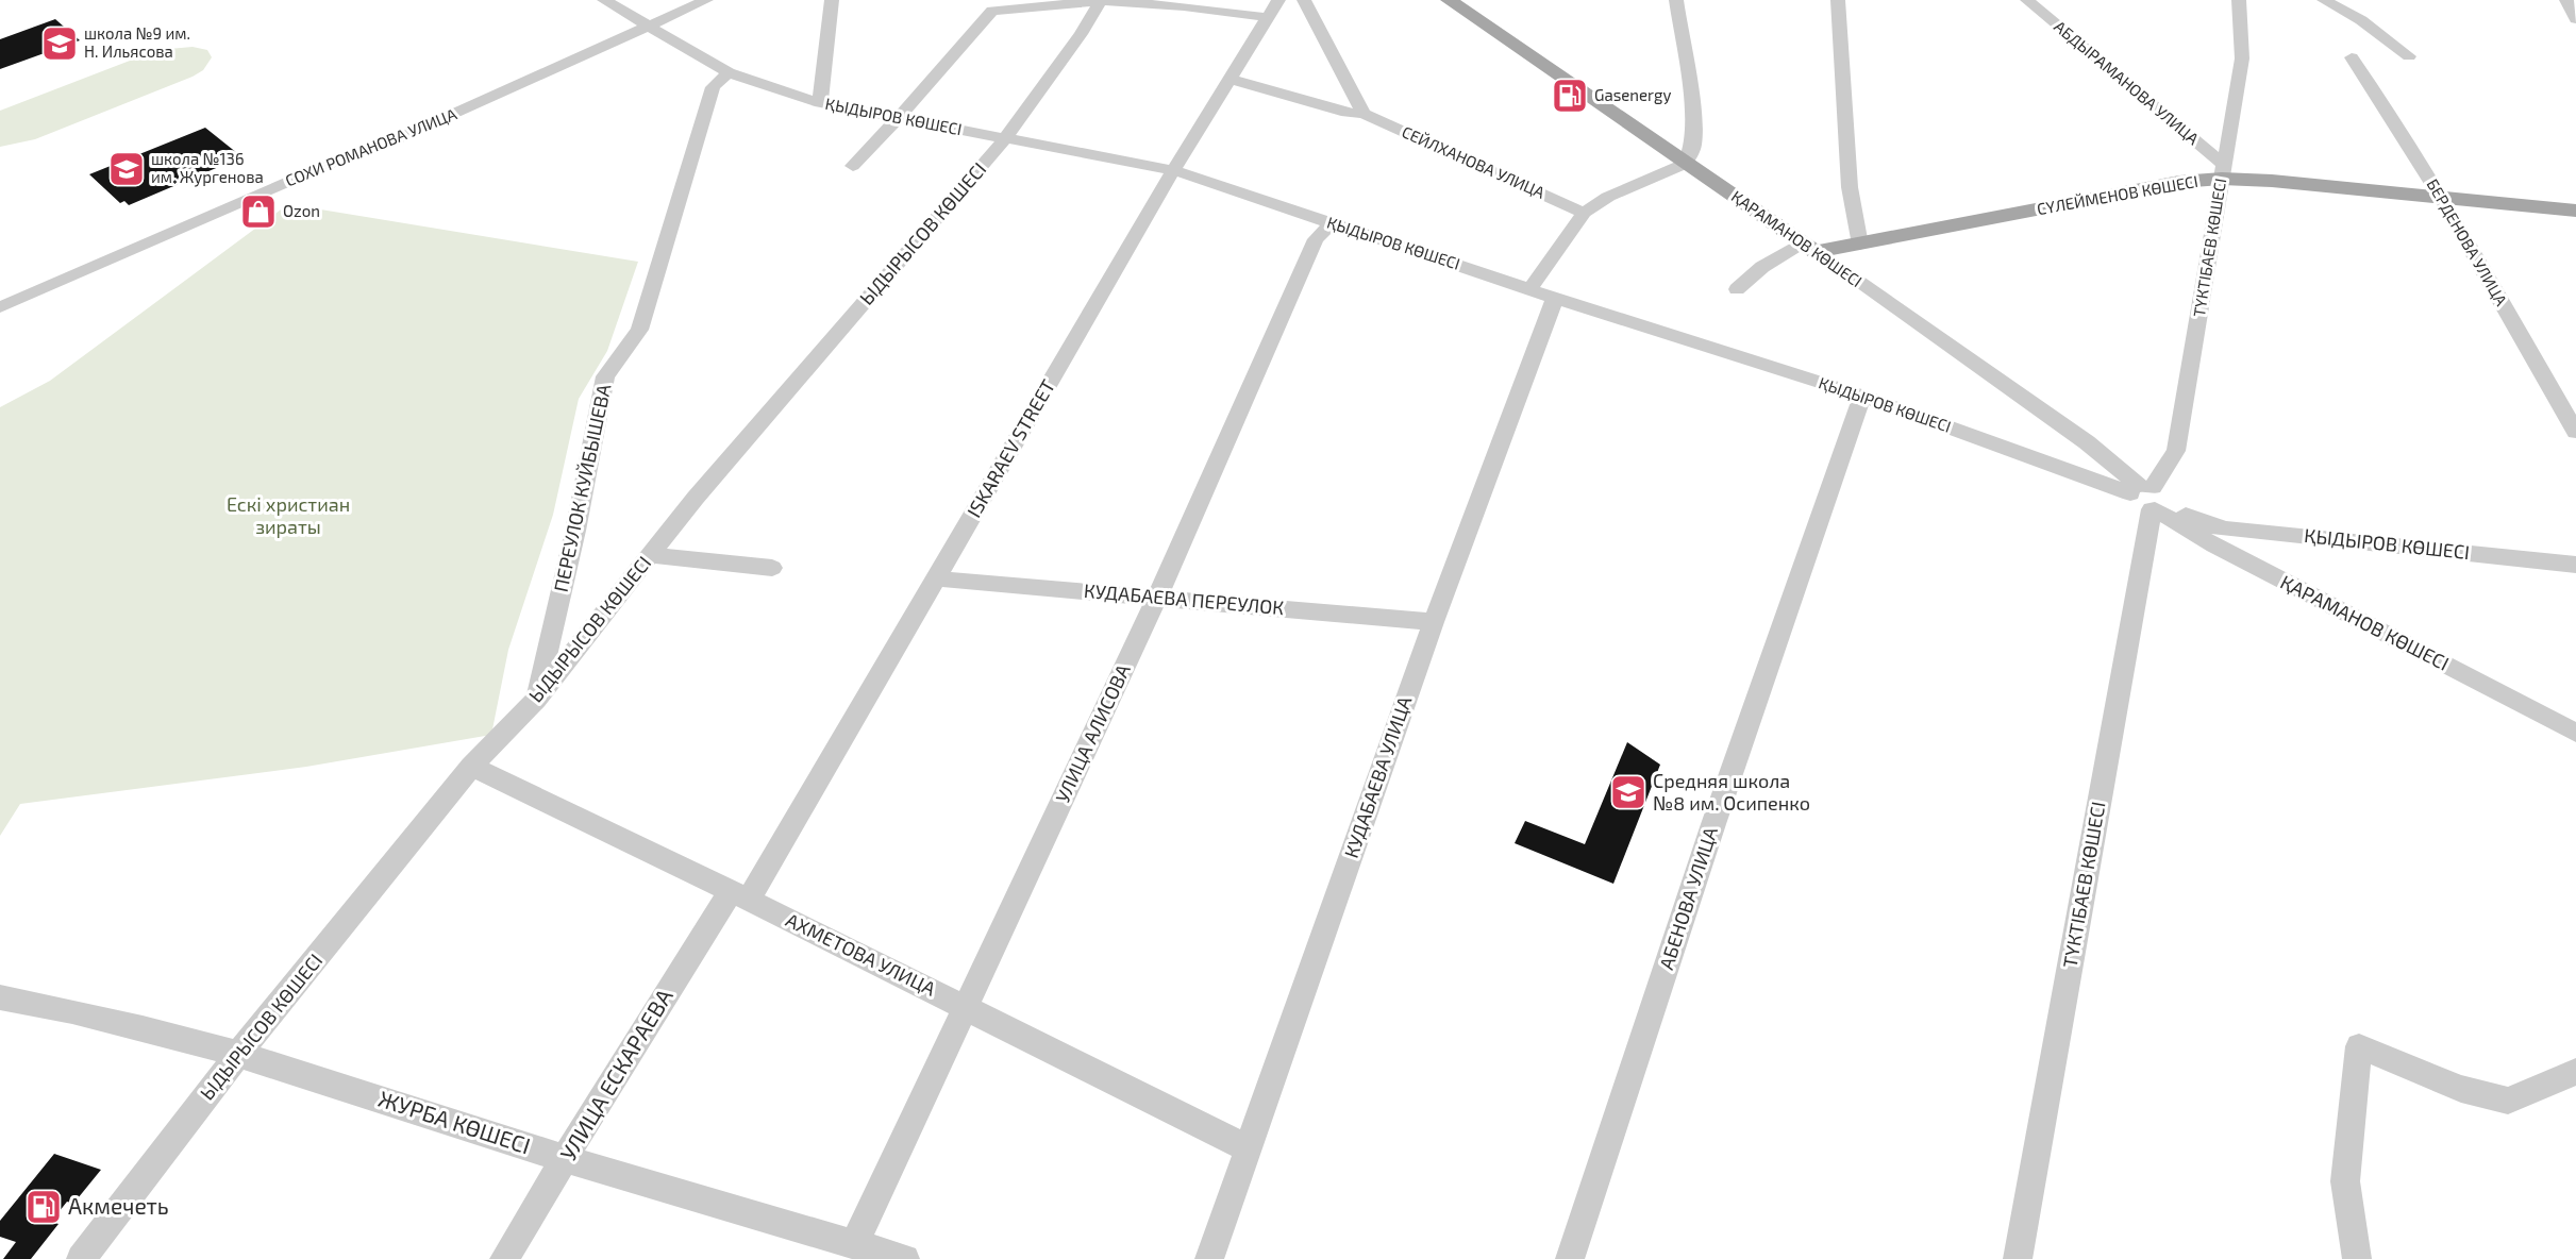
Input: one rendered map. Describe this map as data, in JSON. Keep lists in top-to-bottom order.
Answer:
{
  "streets": {
    "main road": ["СҮЛЕЙМЕНОВ КӨШЕСІ", "ҚАРАМАНОВ КӨШЕСІ"],
    "street": [
      "АБДЫРАМАНОВА УЛИЦА",
      "ҚЫДЫРОВ КӨШЕСІ",
      "СОХИ РОМАНОВА УЛИЦА",
      "СЕЙЛХАНОВА УЛИЦА",
      "ЫДЫРЫСОВ КӨШЕСІ",
      "БЕРДЕНОВА УЛИЦА",
      "ТҮКТІБАЕВ КӨШЕСІ",
      "ISKARAEV STREET",
      "ПЕРЕУЛОК КУЙБЫШЕВА",
      "КУДАБАЕВА ПЕРЕУЛОК",
      "УЛИЦА АЛИСОВА",
      "КУДАБАЕВА УЛИЦА",
      "АБЕНОВА УЛИЦА",
      "АХМЕТОВА УЛИЦА",
      "УЛИЦА ЕСКАРАЕВА",
      "ЖУРБА КӨШЕСІ"
    ]
  },
  "crossings": [
    ["АБДЫРАМАНОВА УЛИЦА", "СҮЛЕЙМЕНОВ КӨШЕСІ"],
    ["АБДЫРАМАНОВА УЛИЦА", "ТҮКТІБАЕВ КӨШЕСІ"],
    ["ҚЫДЫРОВ КӨШЕСІ", "СОХИ РОМАНОВА УЛИЦА"],
    ["ҚЫДЫРОВ КӨШЕСІ", "ЫДЫРЫСОВ КӨШЕСІ"],
    ["ҚЫДЫРОВ КӨШЕСІ", "ҚАРАМАНОВ КӨШЕСІ"],
    ["ҚЫДЫРОВ КӨШЕСІ", "ТҮКТІБАЕВ КӨШЕСІ"],
    ["ҚЫДЫРОВ КӨШЕСІ", "ISKARAEV STREET"],
    ["ҚЫДЫРОВ КӨШЕСІ", "ПЕРЕУЛОК КУЙБЫШЕВА"],
    ["ҚЫДЫРОВ КӨШЕСІ", "УЛИЦА АЛИСОВА"],
    ["ҚЫДЫРОВ КӨШЕСІ", "КУДАБАЕВА УЛИЦА"],
    ["ҚЫДЫРОВ КӨШЕСІ", "АБЕНОВА УЛИЦА"],
    ["СЕЙЛХАНОВА УЛИЦА", "ISKARAEV STREET"],
    ["СҮЛЕЙМЕНОВ КӨШЕСІ", "ҚАРАМАНОВ КӨШЕСІ"],
    ["СҮЛЕЙМЕНОВ КӨШЕСІ", "БЕРДЕНОВА УЛИЦА"],
    ["СҮЛЕЙМЕНОВ КӨШЕСІ", "ТҮКТІБАЕВ КӨШЕСІ"],
    ["ЫДЫРЫСОВ КӨШЕСІ", "ПЕРЕУЛОК КУЙБЫШЕВА"],
    ["ЫДЫРЫСОВ КӨШЕСІ", "АХМЕТОВА УЛИЦА"],
    ["ЫДЫРЫСОВ КӨШЕСІ", "ЖУРБА КӨШЕСІ"],
    ["ҚАРАМАНОВ КӨШЕСІ", "ТҮКТІБАЕВ КӨШЕСІ"],
    ["ISKARAEV STREET", "КУДАБАЕВА ПЕРЕУЛОК"],
    ["ISKARAEV STREET", "АХМЕТОВА УЛИЦА"],
    ["ISKARAEV STREET", "УЛИЦА ЕСКАРАЕВА"],
    ["КУДАБАЕВА ПЕРЕУЛОК", "УЛИЦА АЛИСОВА"],
    ["КУДАБАЕВА ПЕРЕУЛОК", "КУДАБАЕВА УЛИЦА"],
    ["УЛИЦА АЛИСОВА", "АХМЕТОВА УЛИЦА"],
    ["УЛИЦА АЛИСОВА", "ЖУРБА КӨШЕСІ"],
    ["КУДАБАЕВА УЛИЦА", "АХМЕТОВА УЛИЦА"],
    ["АХМЕТОВА УЛИЦА", "УЛИЦА ЕСКАРАЕВА"],
    ["УЛИЦА ЕСКАРАЕВА", "ЖУРБА КӨШЕСІ"]
  ],
  "parks": ["Ескі христиан зираты"],
  "places": {
    "school or university": ["школа №9 им. Н. Ильясова", "школа №136 им. Жургенова", "Средняя школа №8 им. Осипенко"],
    "fuel station": ["Gasenergy", "Акмечеть"],
    "shop": ["Ozon"]
  }
}
